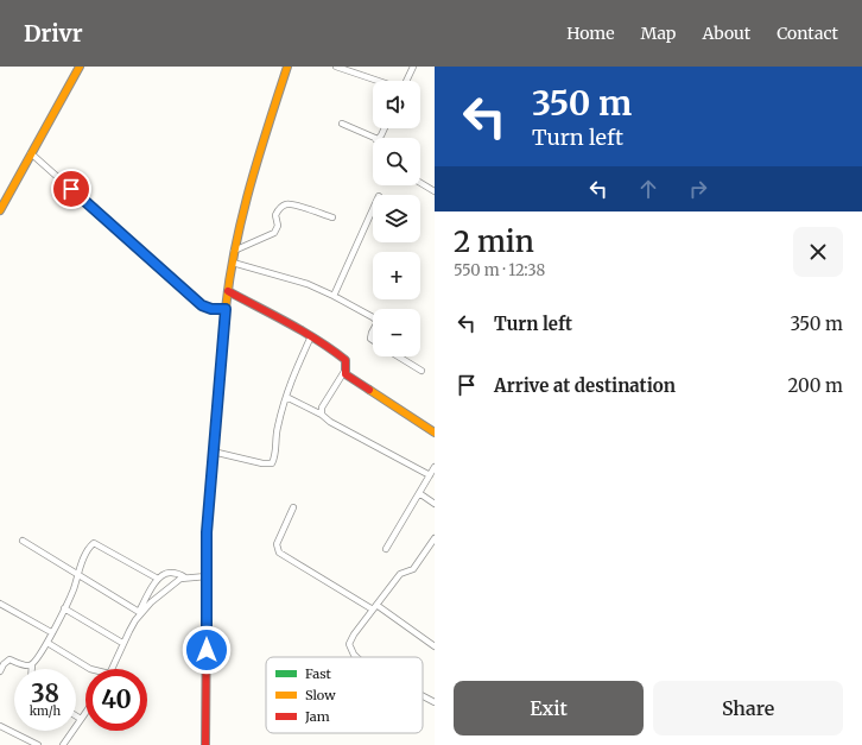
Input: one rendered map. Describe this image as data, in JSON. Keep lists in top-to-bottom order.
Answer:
{
  "legend": ["Fast", "Slow", "Jam"],
  "page": {
    "header": "Drivr",
    "nav": [
      "Home",
      "Map",
      "About",
      "Contact"
    ],
    "turn": ["350 m", "Turn left"],
    "map_buttons": ["+", "−"],
    "heading": ["2 min", "550 m · 12:38"],
    "list": [
      {
        "name": "Turn left",
        "value": "350 m"
      },
      {
        "name": "Arrive at destination",
        "value": "200 m"
      }
    ],
    "speed": "38 km/h",
    "limit": "40",
    "buttons": ["Exit", "Share"]
  }
}
